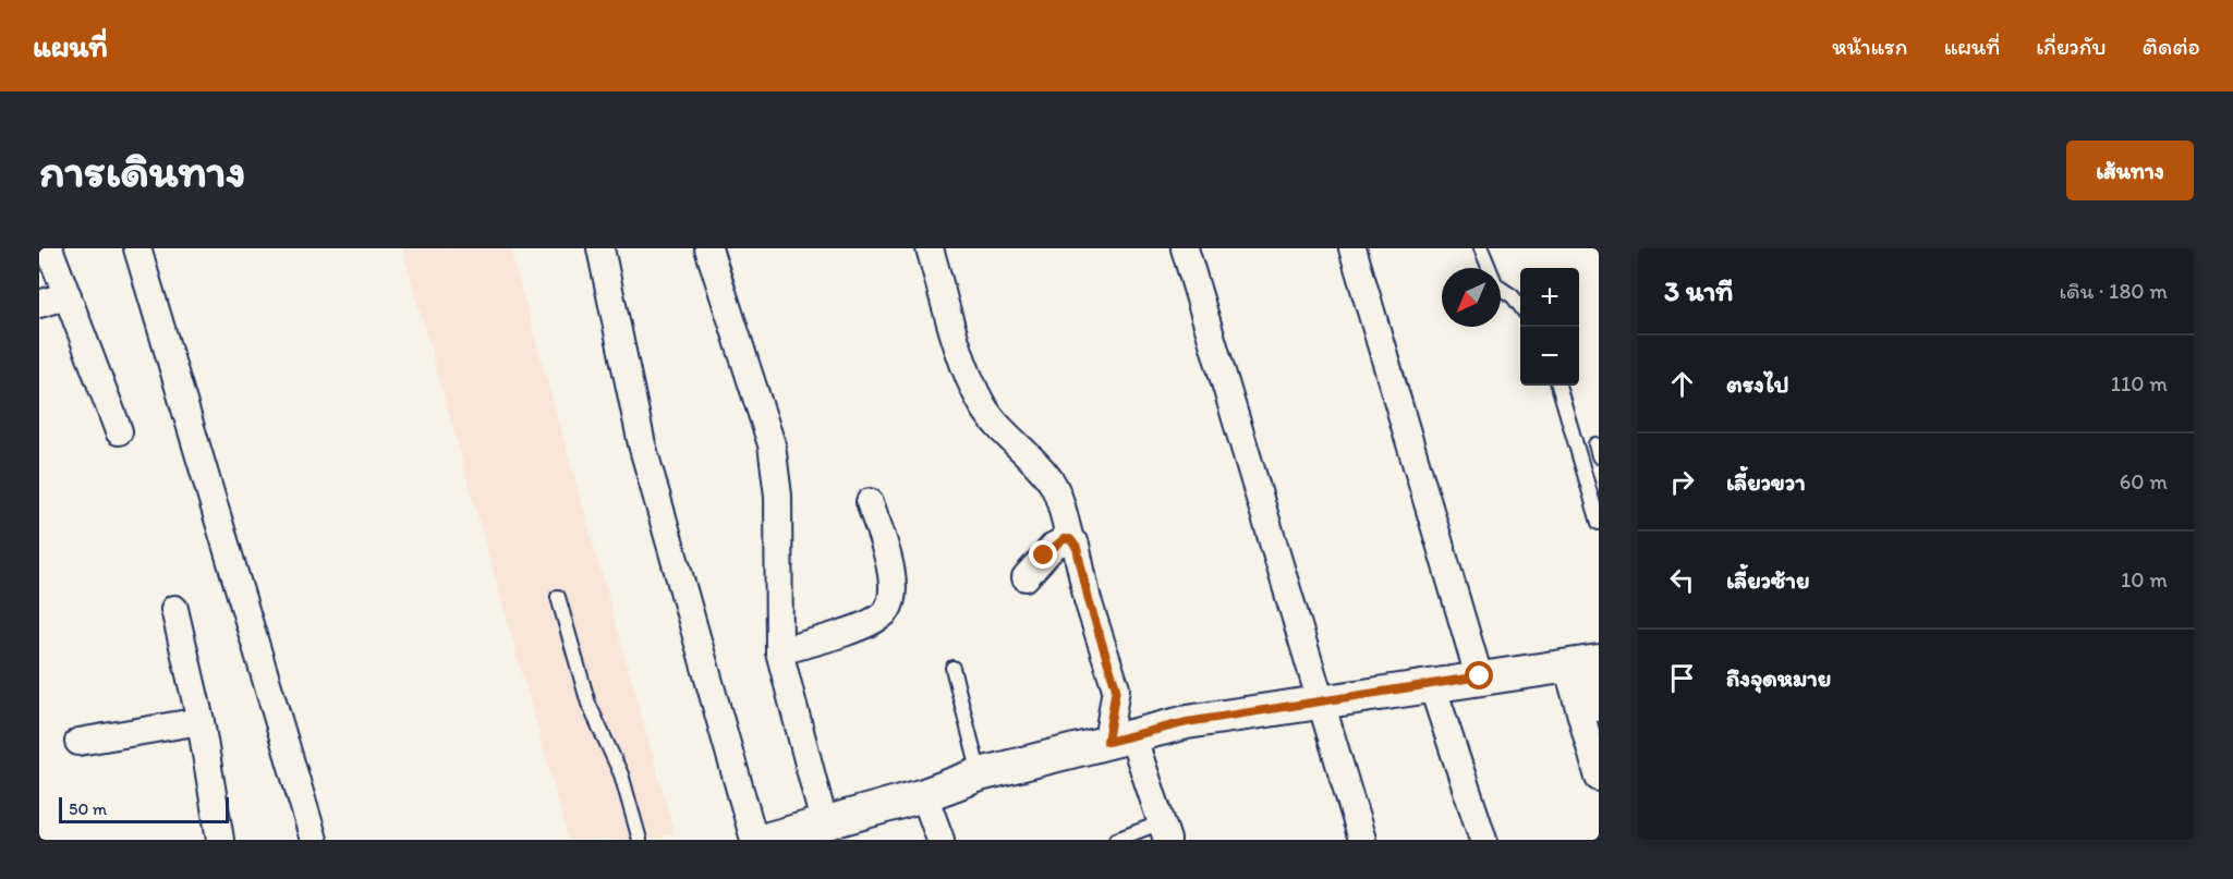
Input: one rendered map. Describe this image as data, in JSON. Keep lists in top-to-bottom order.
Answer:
{
  "scale_bar": "50 m",
  "north": "bottom left",
  "page": {
    "header": "แผนที่",
    "nav": [
      "หน้าแรก",
      "แผนที่",
      "เกี่ยวกับ",
      "ติดต่อ"
    ],
    "buttons": "เส้นทาง",
    "title": "การเดินทาง",
    "heading": ["3 นาที", "เดิน · 180 m"],
    "map_buttons": ["+", "−"],
    "list": [
      ["ตรงไป", "110 m"],
      ["เลี้ยวขวา", "60 m"],
      ["เลี้ยวซ้าย", "10 m"],
      "ถึงจุดหมาย"
    ],
    "scale": "50 m"
  }
}
